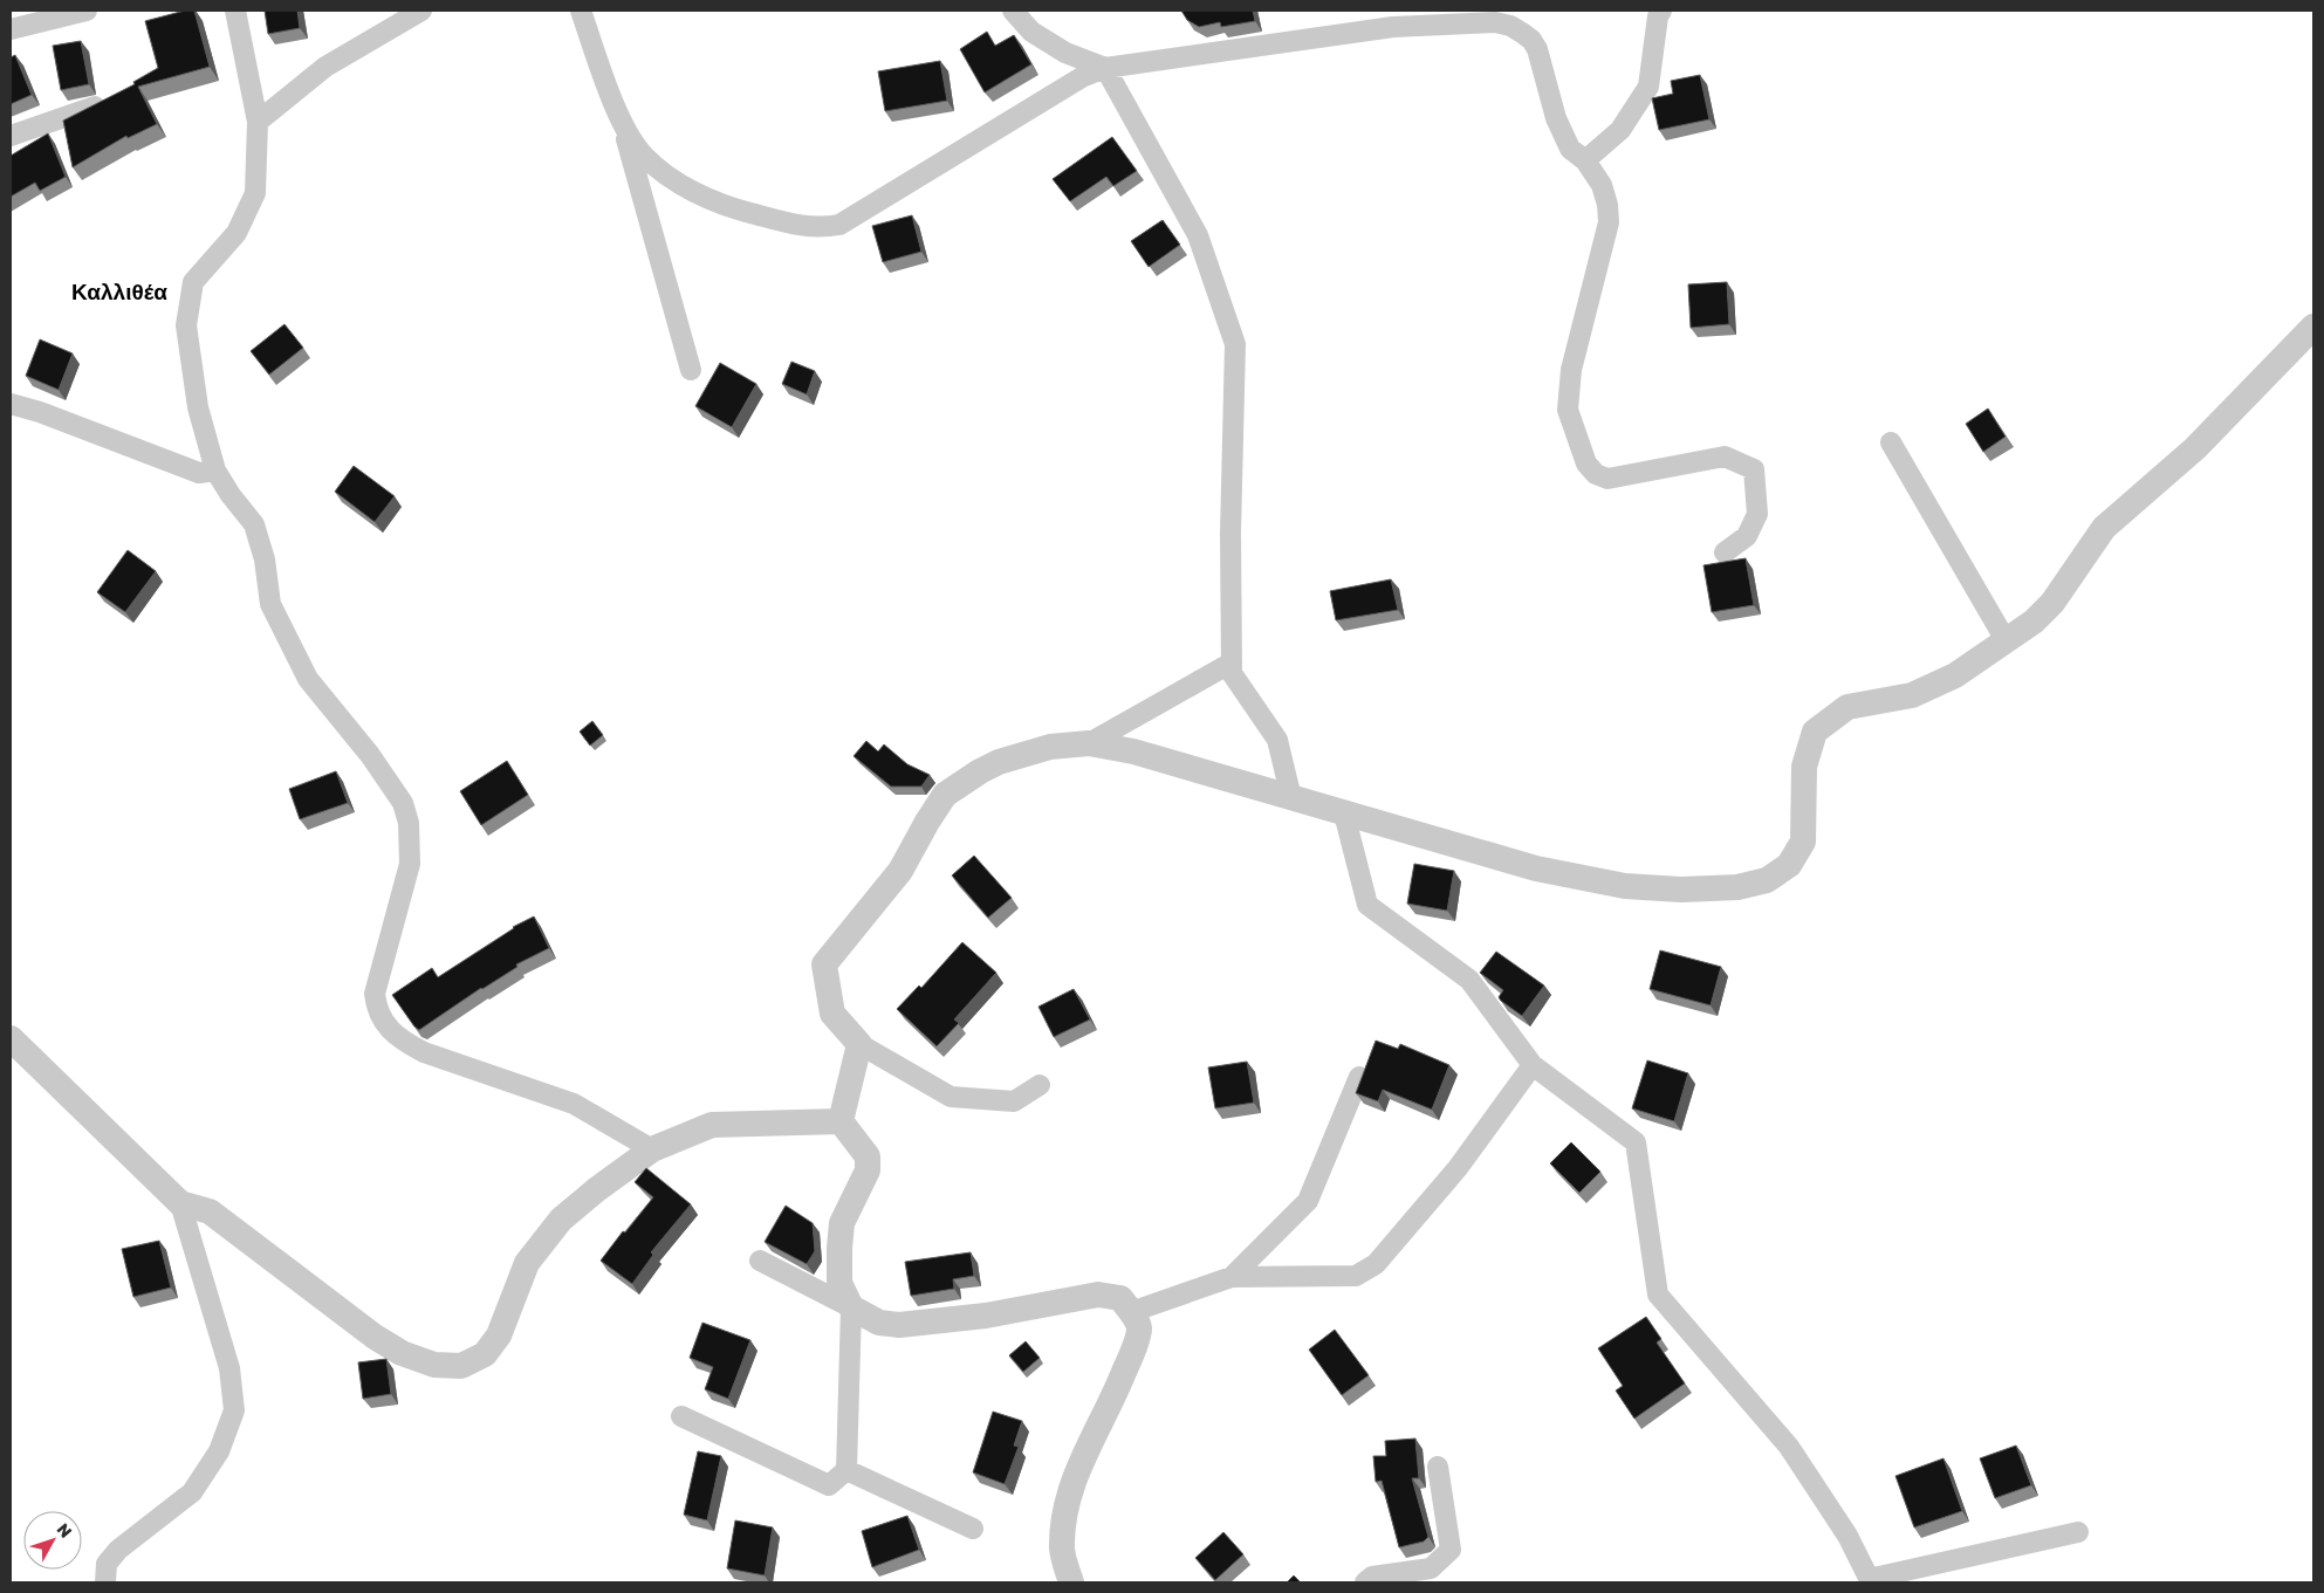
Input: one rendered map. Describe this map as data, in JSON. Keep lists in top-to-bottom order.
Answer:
{
  "districts": ["Καλλιθέα"],
  "north": "top right"
}
